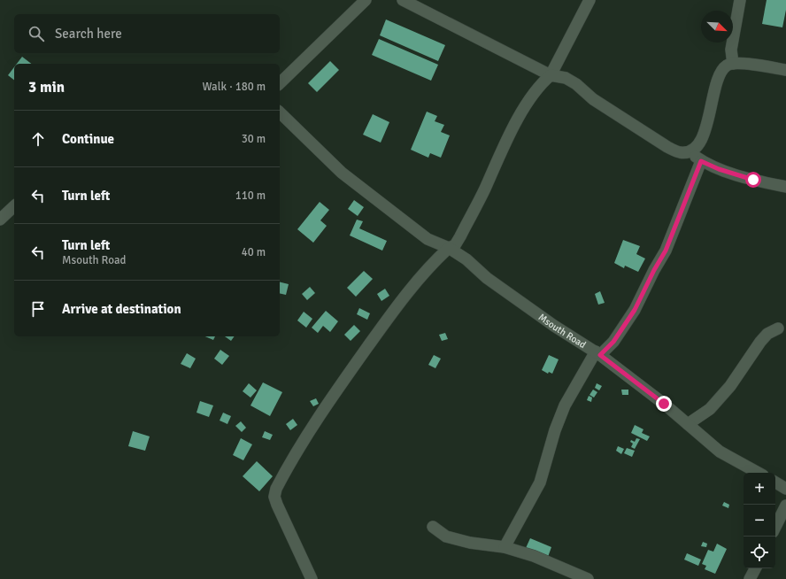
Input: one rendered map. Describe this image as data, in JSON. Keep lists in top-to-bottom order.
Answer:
{
  "streets": {
    "street": ["Msouth Road"]
  },
  "north": "bottom right",
  "page": {
    "search": "Search here",
    "heading": ["3 min", "Walk · 180 m"],
    "list": [
      ["Continue", "30 m"],
      ["Turn left", "110 m"],
      ["Turn left", "Msouth Road", "40 m"],
      "Arrive at destination"
    ],
    "map_buttons": ["+", "−"]
  }
}
